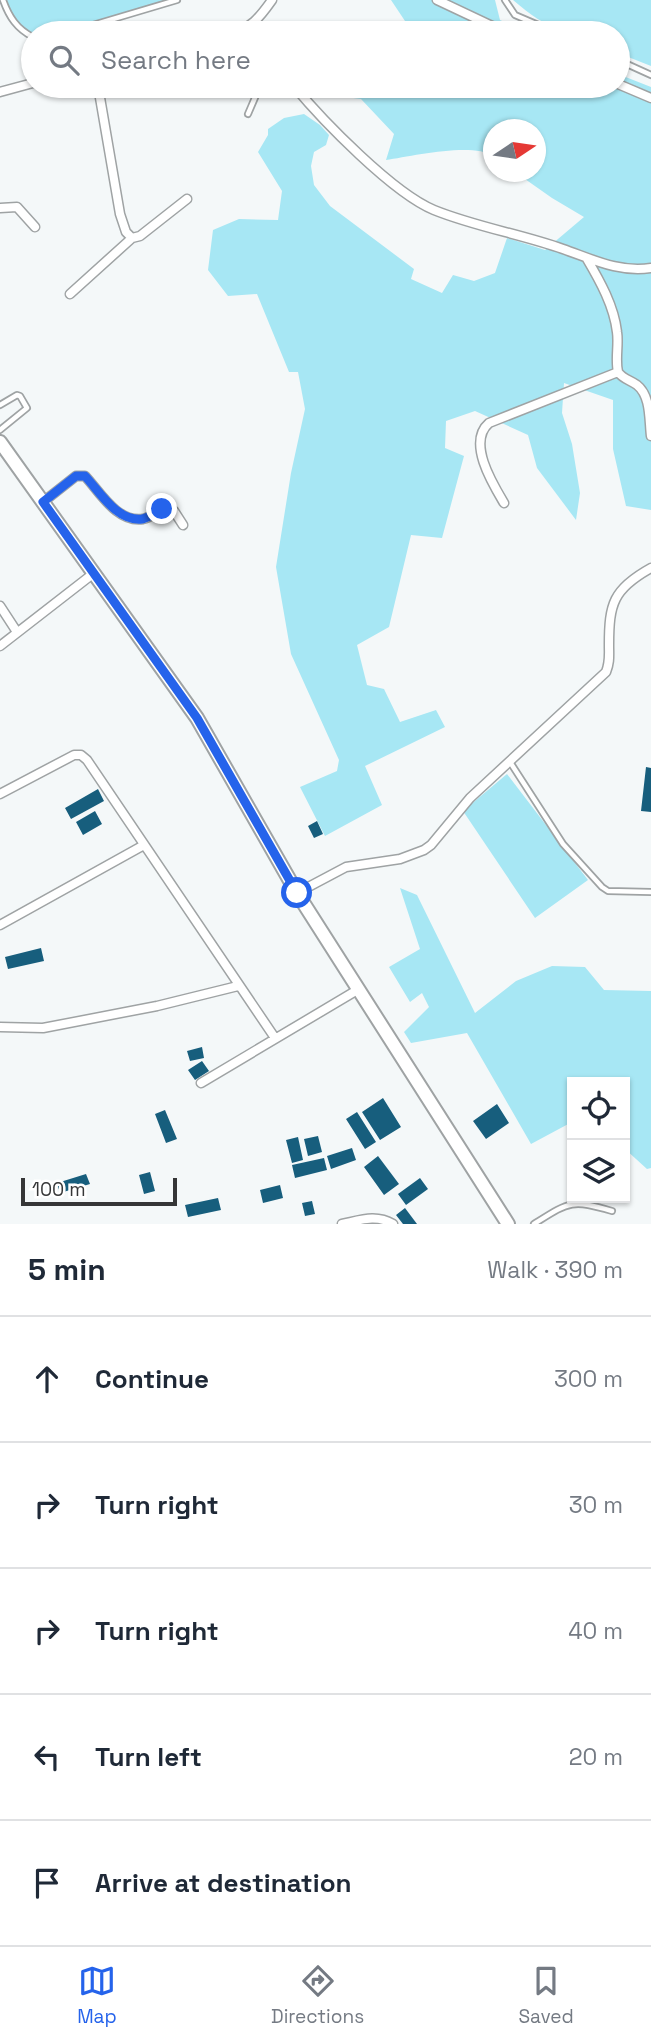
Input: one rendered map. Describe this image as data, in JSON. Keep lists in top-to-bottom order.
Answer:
{
  "scale_bar": "100 m",
  "north": "right",
  "page": {
    "search": "Search here",
    "scale": "100 m",
    "heading": ["5 min", "Walk · 390 m"],
    "list": [
      ["Continue", "300 m"],
      ["Turn right", "30 m"],
      ["Turn right", "40 m"],
      ["Turn left", "20 m"],
      "Arrive at destination"
    ],
    "nav": ["Map", "Directions", "Saved"]
  }
}
